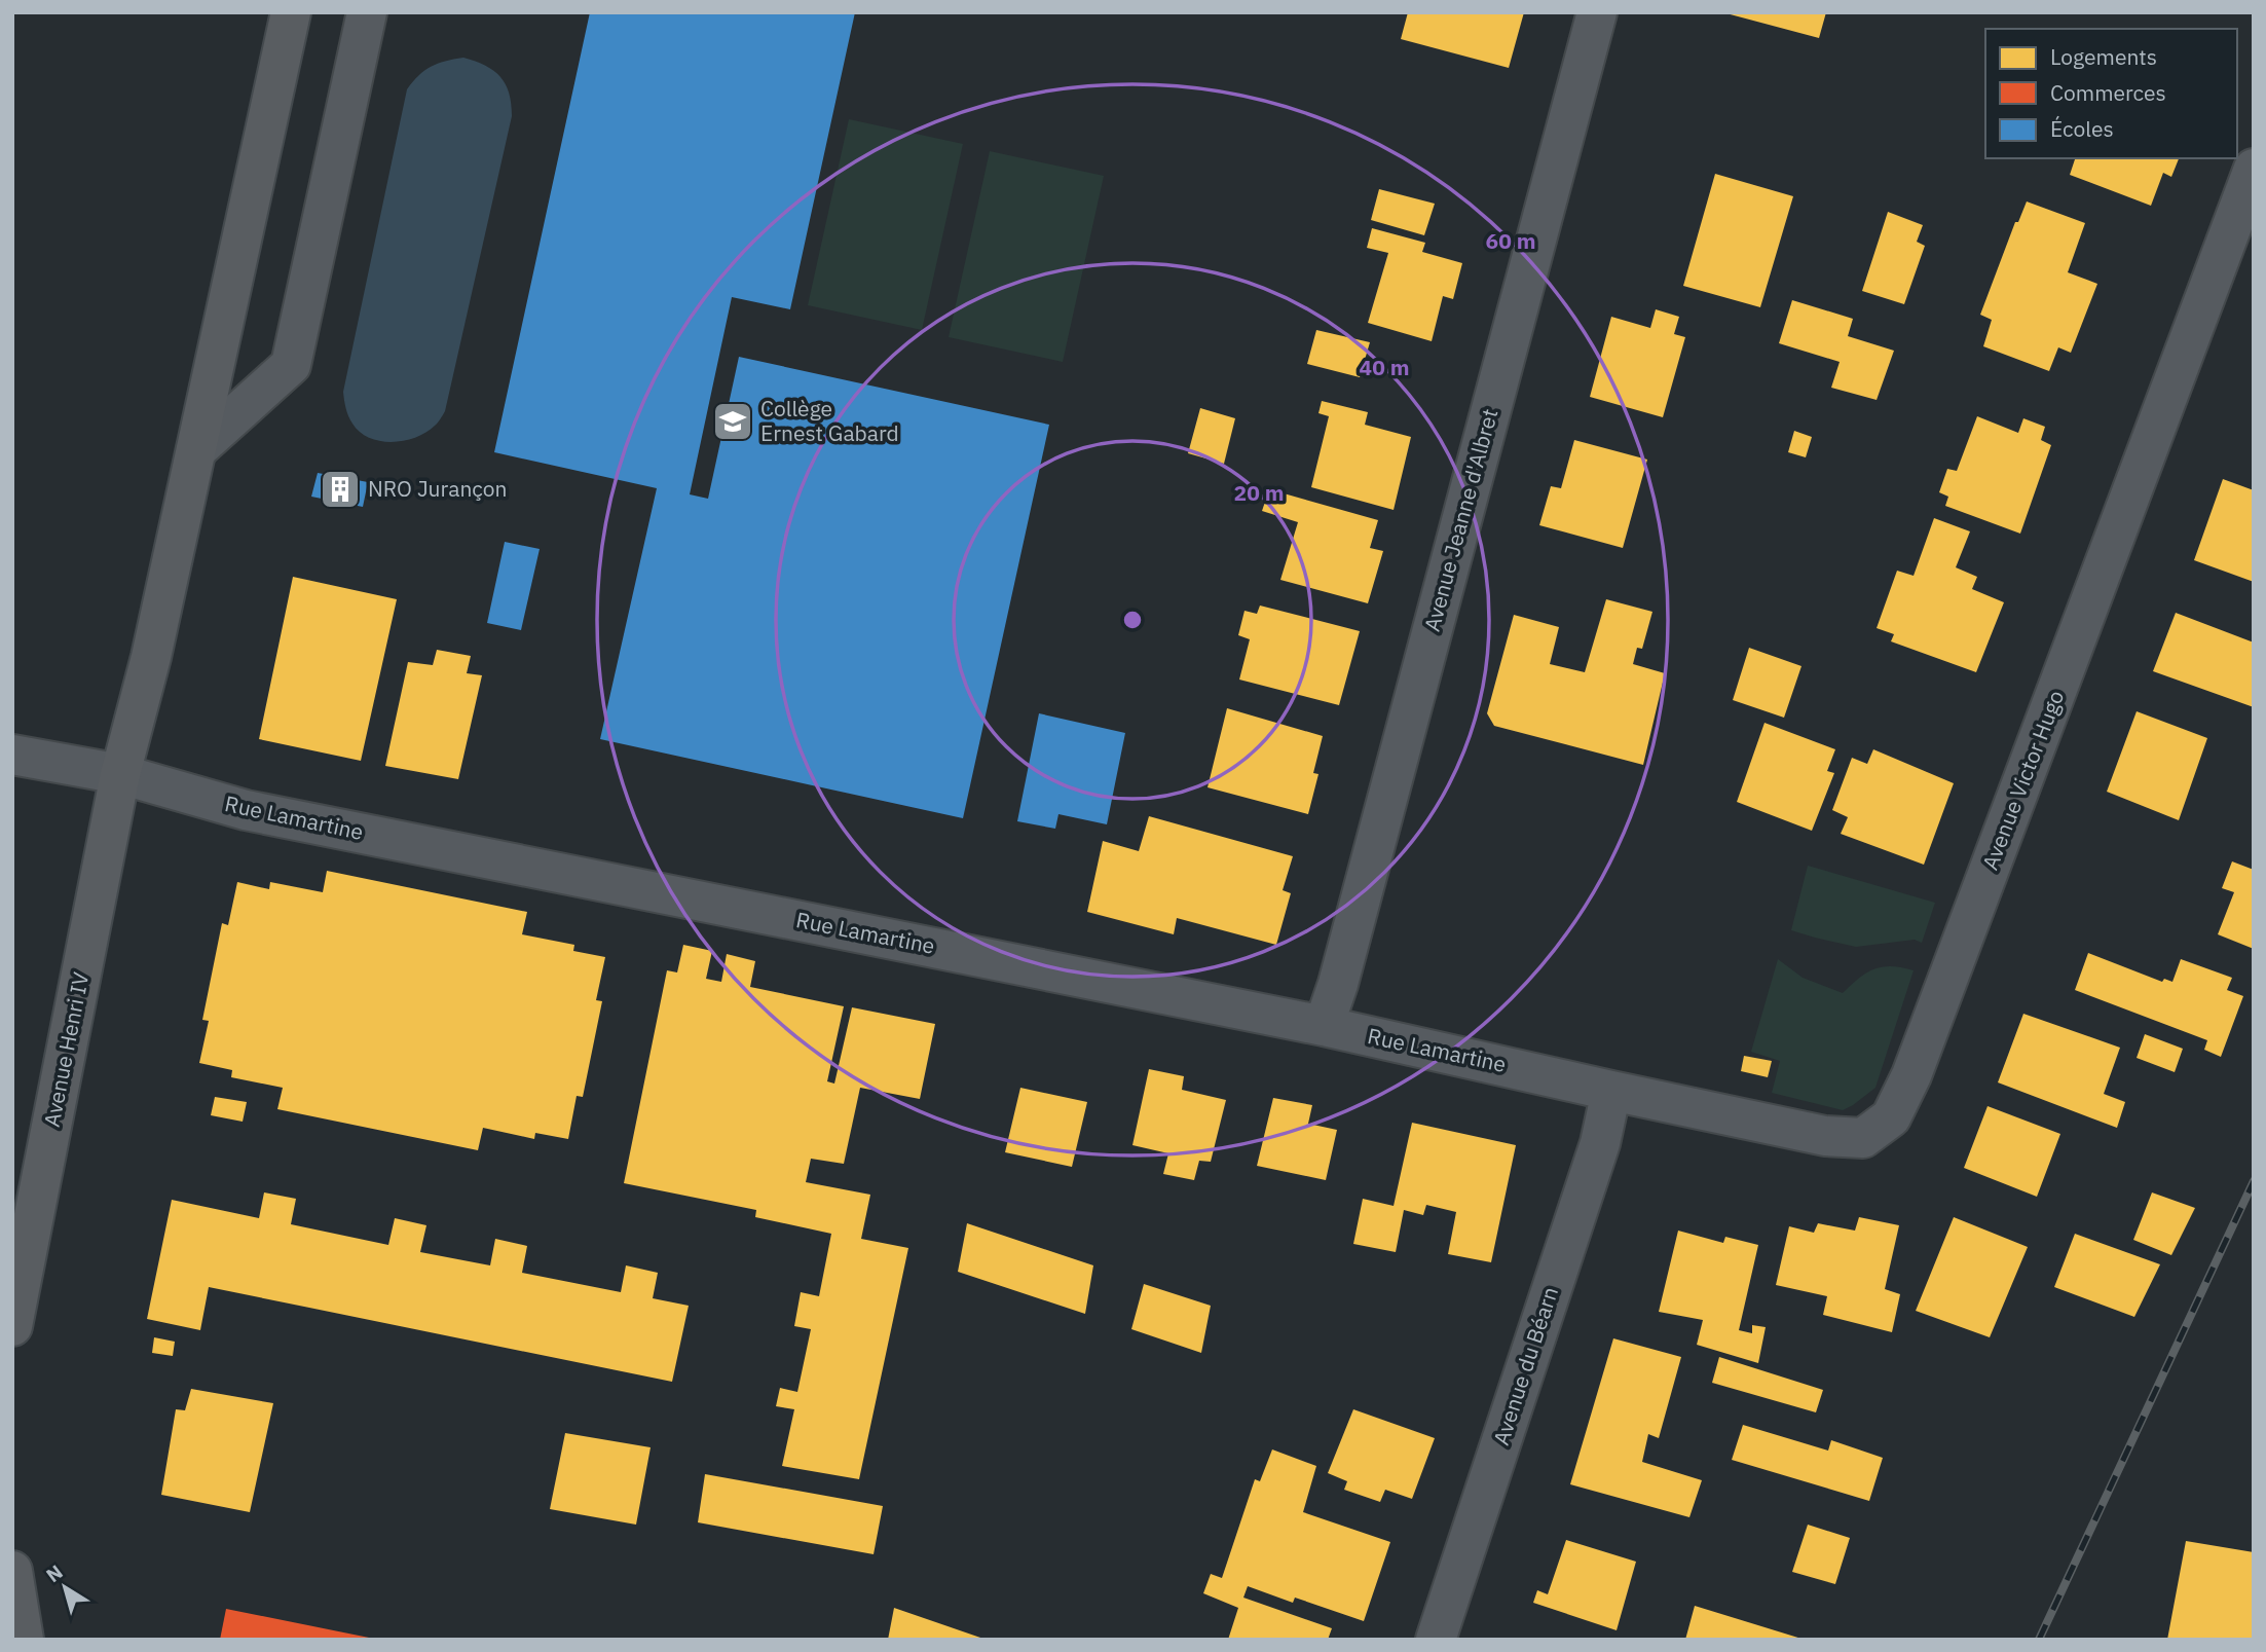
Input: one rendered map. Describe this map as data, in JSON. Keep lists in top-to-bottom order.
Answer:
{
  "streets": {
    "main road": ["Avenue Henri IV"],
    "street": [
      "Avenue Jeanne d'Albret",
      "Avenue Victor Hugo",
      "Rue Lamartine",
      "Avenue du Béarn"
    ]
  },
  "crossings": [
    ["Avenue Jeanne d'Albret", "Rue Lamartine"],
    ["Avenue Victor Hugo", "Rue Lamartine"],
    ["Avenue Victor Hugo", "Avenue du Béarn"],
    ["Rue Lamartine", "Avenue Henri IV"],
    ["Rue Lamartine", "Avenue du Béarn"]
  ],
  "places": {
    "school or university": ["Collège Ernest Gabard"],
    "building": ["NRO Jurançon"]
  },
  "legend": ["Logements", "Commerces", "Écoles"],
  "north": "top left",
  "rings": ["60 m", "40 m", "20 m"]
}
